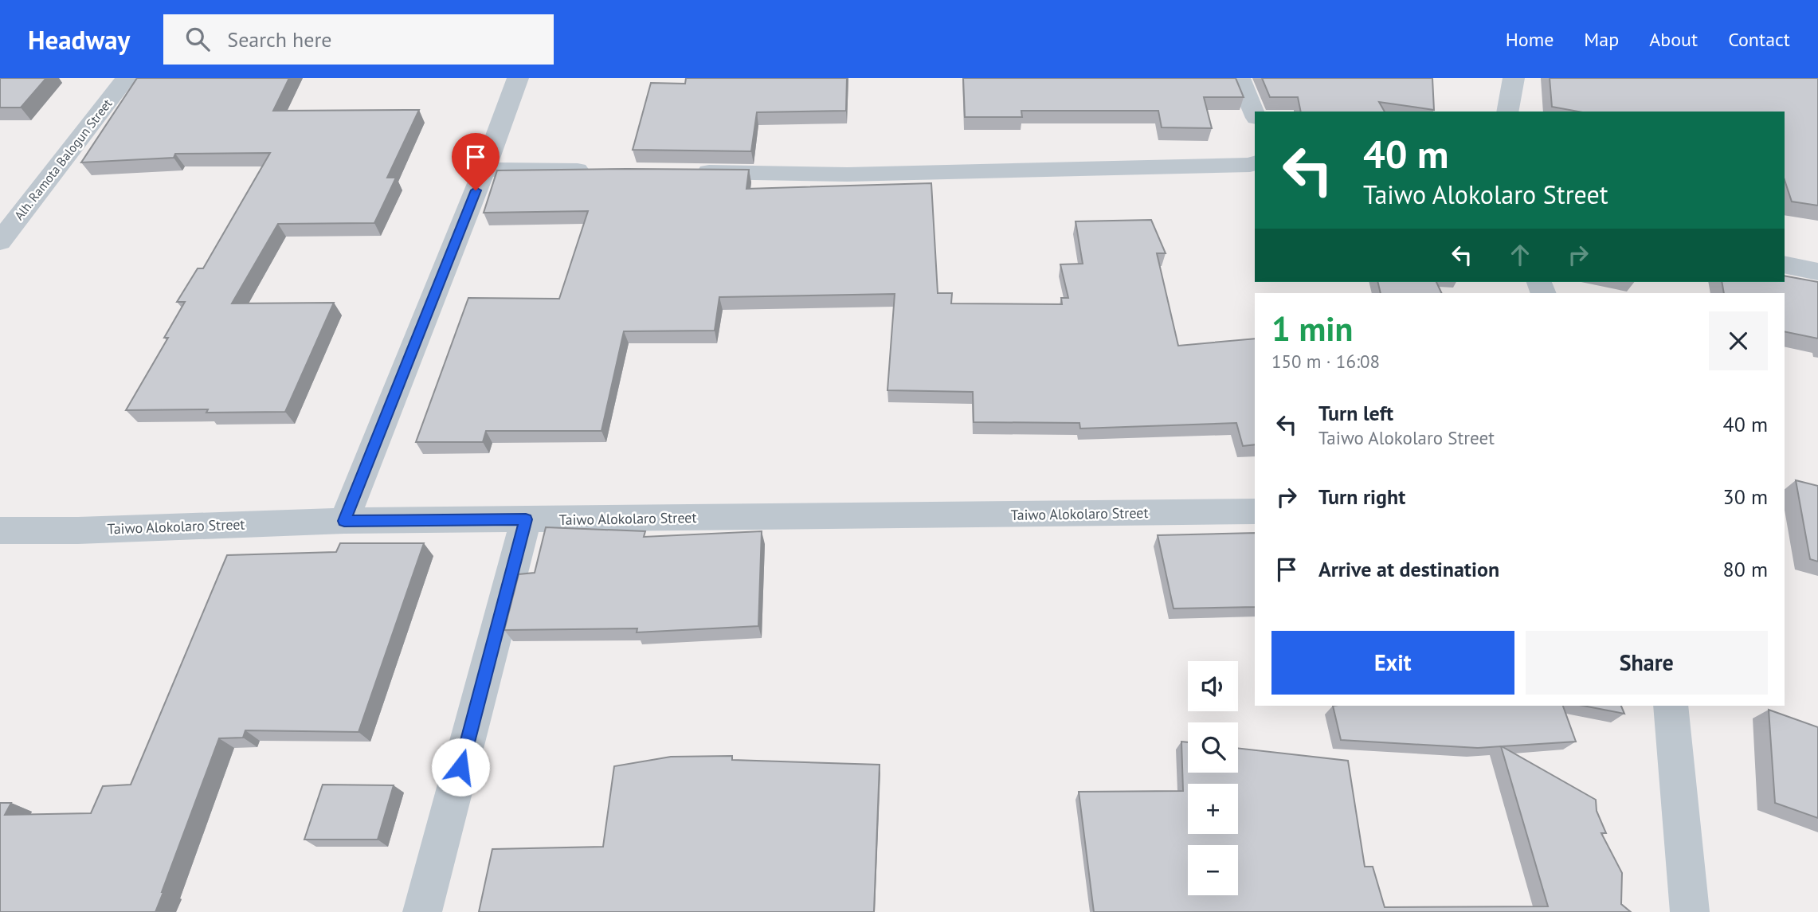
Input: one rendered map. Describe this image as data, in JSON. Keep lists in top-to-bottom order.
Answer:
{
  "streets": {
    "street": ["Alh. Ramota Balogun Street", "Taiwo Alokolaro Street"]
  },
  "page": {
    "header": "Headway",
    "search": "Search here",
    "nav": [
      "Home",
      "Map",
      "About",
      "Contact"
    ],
    "turn": ["40 m", "Taiwo Alokolaro Street"],
    "heading": ["1 min", "150 m · 16:08"],
    "list": [
      {
        "name": "Turn left",
        "note": "Taiwo Alokolaro Street",
        "value": "40 m"
      },
      {
        "name": "Turn right",
        "value": "30 m"
      },
      {
        "name": "Arrive at destination",
        "value": "80 m"
      }
    ],
    "buttons": ["Exit", "Share"],
    "map_buttons": ["+", "−"]
  }
}
